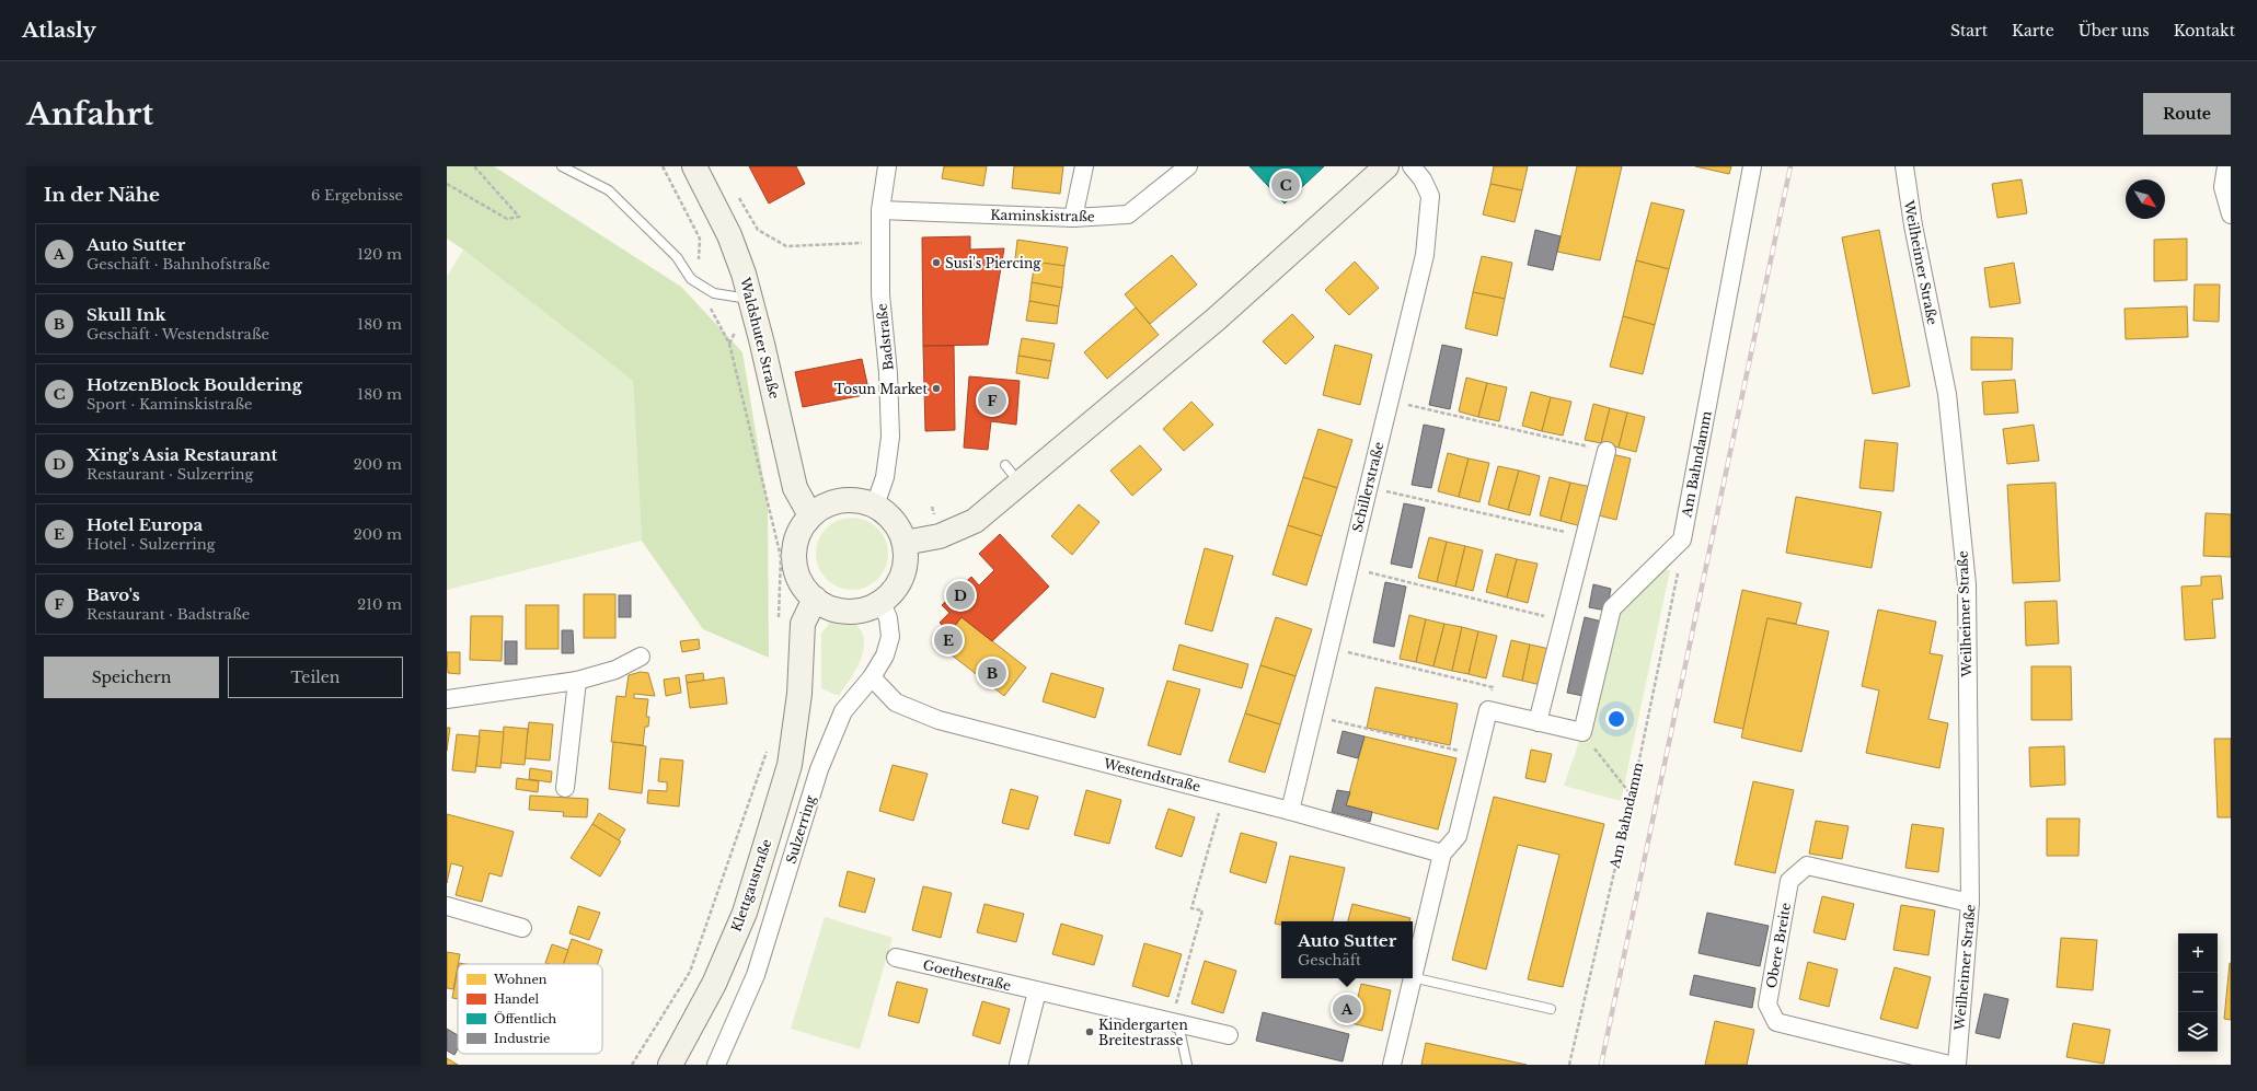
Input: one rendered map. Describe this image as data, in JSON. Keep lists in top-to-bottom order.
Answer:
{
  "streets": {
    "main road": ["Waldshuter Straße", "Klettgaustraße"],
    "street": [
      "Kaminskistraße",
      "Weilheimer Straße",
      "Badstraße",
      "Am Bahndamm",
      "Schillerstraße",
      "Westendstraße",
      "Sulzerring",
      "Obere Breite",
      "Goethestraße"
    ]
  },
  "crossings": [
    ["Kaminskistraße", "Badstraße"],
    ["Weilheimer Straße", "Obere Breite"],
    ["Badstraße", "Waldshuter Straße"],
    ["Badstraße", "Sulzerring"],
    ["Badstraße", "Klettgaustraße"],
    ["Waldshuter Straße", "Sulzerring"],
    ["Waldshuter Straße", "Klettgaustraße"],
    ["Schillerstraße", "Westendstraße"],
    ["Westendstraße", "Sulzerring"],
    ["Sulzerring", "Klettgaustraße"]
  ],
  "places": ["Susi's Piercing", "Tosun Market", "Kindergarten Breitestrasse"],
  "legend": [
    "Wohnen",
    "Handel",
    "Öffentlich",
    "Industrie"
  ],
  "north": "bottom right",
  "page": {
    "header": "Atlasly",
    "nav": [
      "Start",
      "Karte",
      "Über uns",
      "Kontakt"
    ],
    "buttons": [
      "Route",
      ["Speichern", "Teilen"]
    ],
    "title": "Anfahrt",
    "heading": ["In der Nähe", "6 Ergebnisse"],
    "pins": [
      "C",
      "F",
      "D",
      "E",
      "B",
      "A"
    ],
    "list": [
      {
        "mark": "A",
        "name": "Auto Sutter",
        "note": "Geschäft · Bahnhofstraße",
        "value": "120 m"
      },
      {
        "mark": "B",
        "name": "Skull Ink",
        "note": "Geschäft · Westendstraße",
        "value": "180 m"
      },
      {
        "mark": "C",
        "name": "HotzenBlock Bouldering",
        "note": "Sport · Kaminskistraße",
        "value": "180 m"
      },
      {
        "mark": "D",
        "name": "Xing's Asia Restaurant",
        "note": "Restaurant · Sulzerring",
        "value": "200 m"
      },
      {
        "mark": "E",
        "name": "Hotel Europa",
        "note": "Hotel · Sulzerring",
        "value": "200 m"
      },
      {
        "mark": "F",
        "name": "Bavo's",
        "note": "Restaurant · Badstraße",
        "value": "210 m"
      }
    ],
    "popup": ["Auto Sutter", "Geschäft"],
    "map_buttons": ["+", "−"]
  }
}
